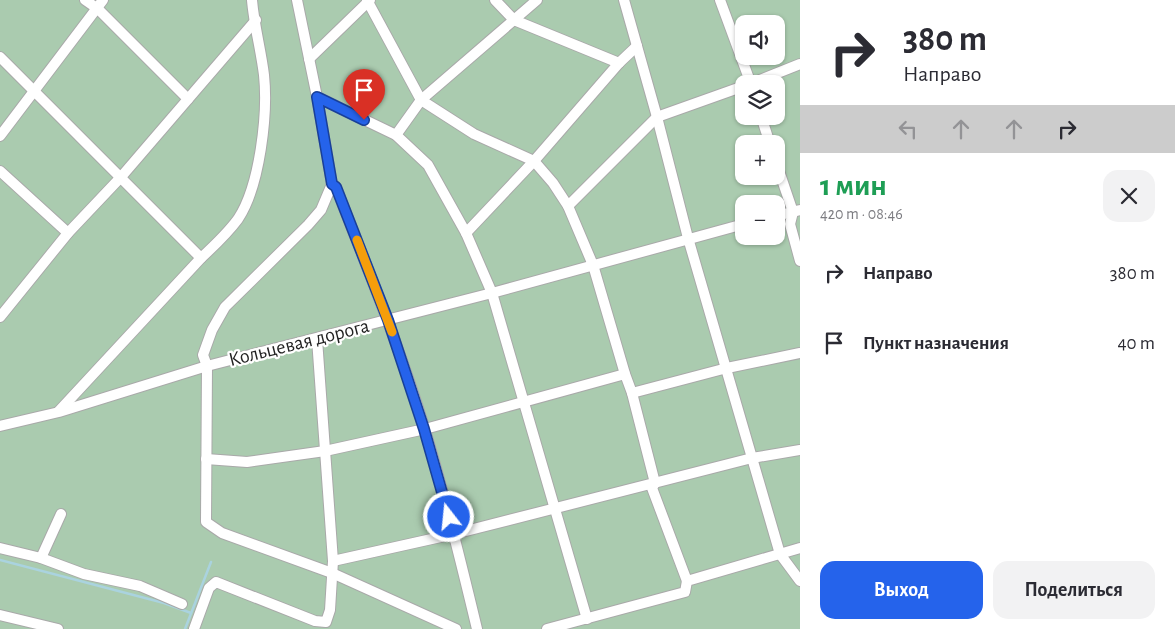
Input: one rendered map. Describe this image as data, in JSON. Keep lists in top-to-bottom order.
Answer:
{
  "streets": {
    "lane": ["Кольцевая дорога"]
  },
  "page": {
    "turn": ["380 m", "Направо"],
    "map_buttons": ["+", "−"],
    "heading": ["1 мин", "420 m · 08:46"],
    "list": [
      {
        "name": "Направо",
        "value": "380 m"
      },
      {
        "name": "Пункт назначения",
        "value": "40 m"
      }
    ],
    "buttons": ["Выход", "Поделиться"]
  }
}
